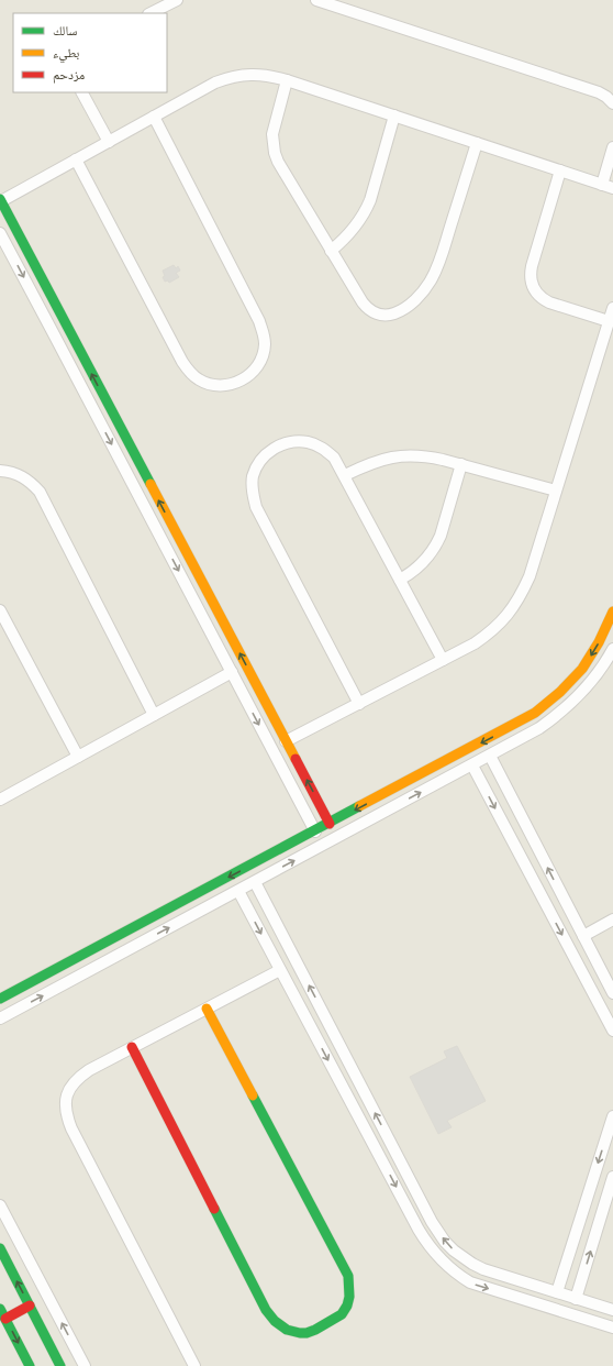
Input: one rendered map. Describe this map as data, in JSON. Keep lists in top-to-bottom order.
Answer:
{
  "legend": ["سالك", "بطيء", "مزدحم"]
}
